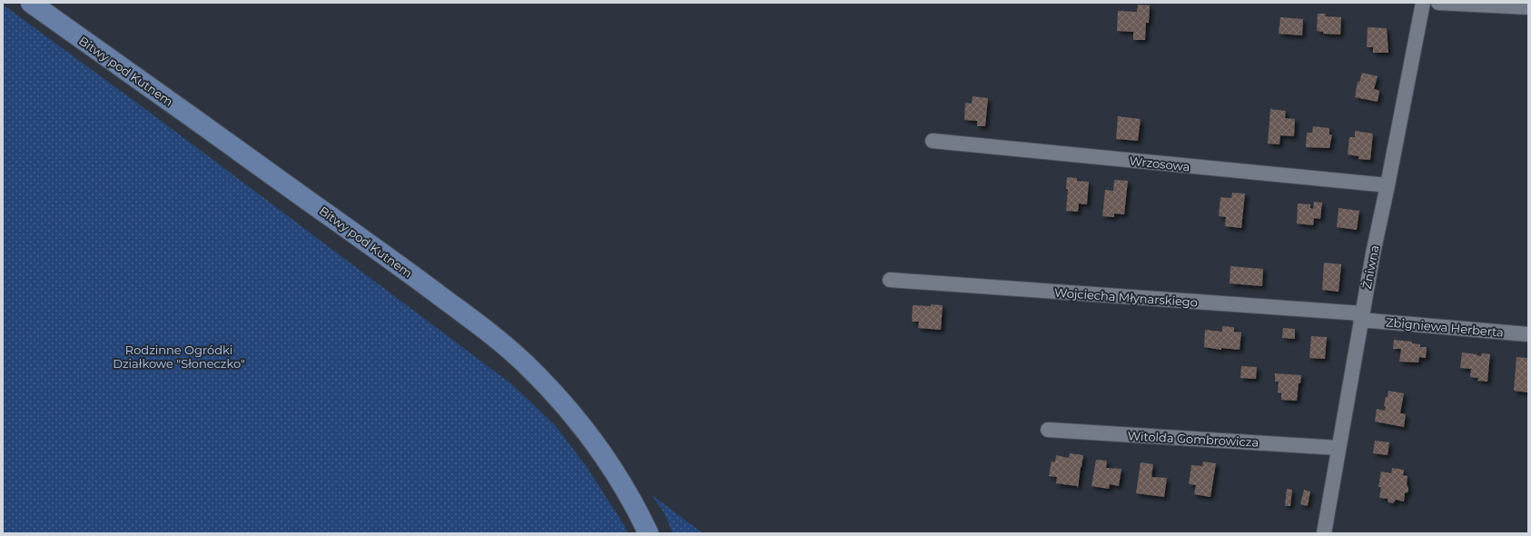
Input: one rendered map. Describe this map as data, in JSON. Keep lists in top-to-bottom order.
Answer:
{
  "streets": {
    "main road": ["Bitwy pod Kutnem"],
    "street": [
      "Wrzosowa",
      "Żniwna",
      "Wojciecha Młynarskiego",
      "Zbigniewa Herberta",
      "Witolda Gombrowicza"
    ]
  },
  "crossings": [
    ["Wrzosowa", "Żniwna"],
    ["Żniwna", "Wojciecha Młynarskiego"],
    ["Żniwna", "Zbigniewa Herberta"],
    ["Żniwna", "Witolda Gombrowicza"],
    ["Wojciecha Młynarskiego", "Zbigniewa Herberta"]
  ],
  "parks": ["Rodzinne Ogródki Działkowe \"Słoneczko\""]
}
